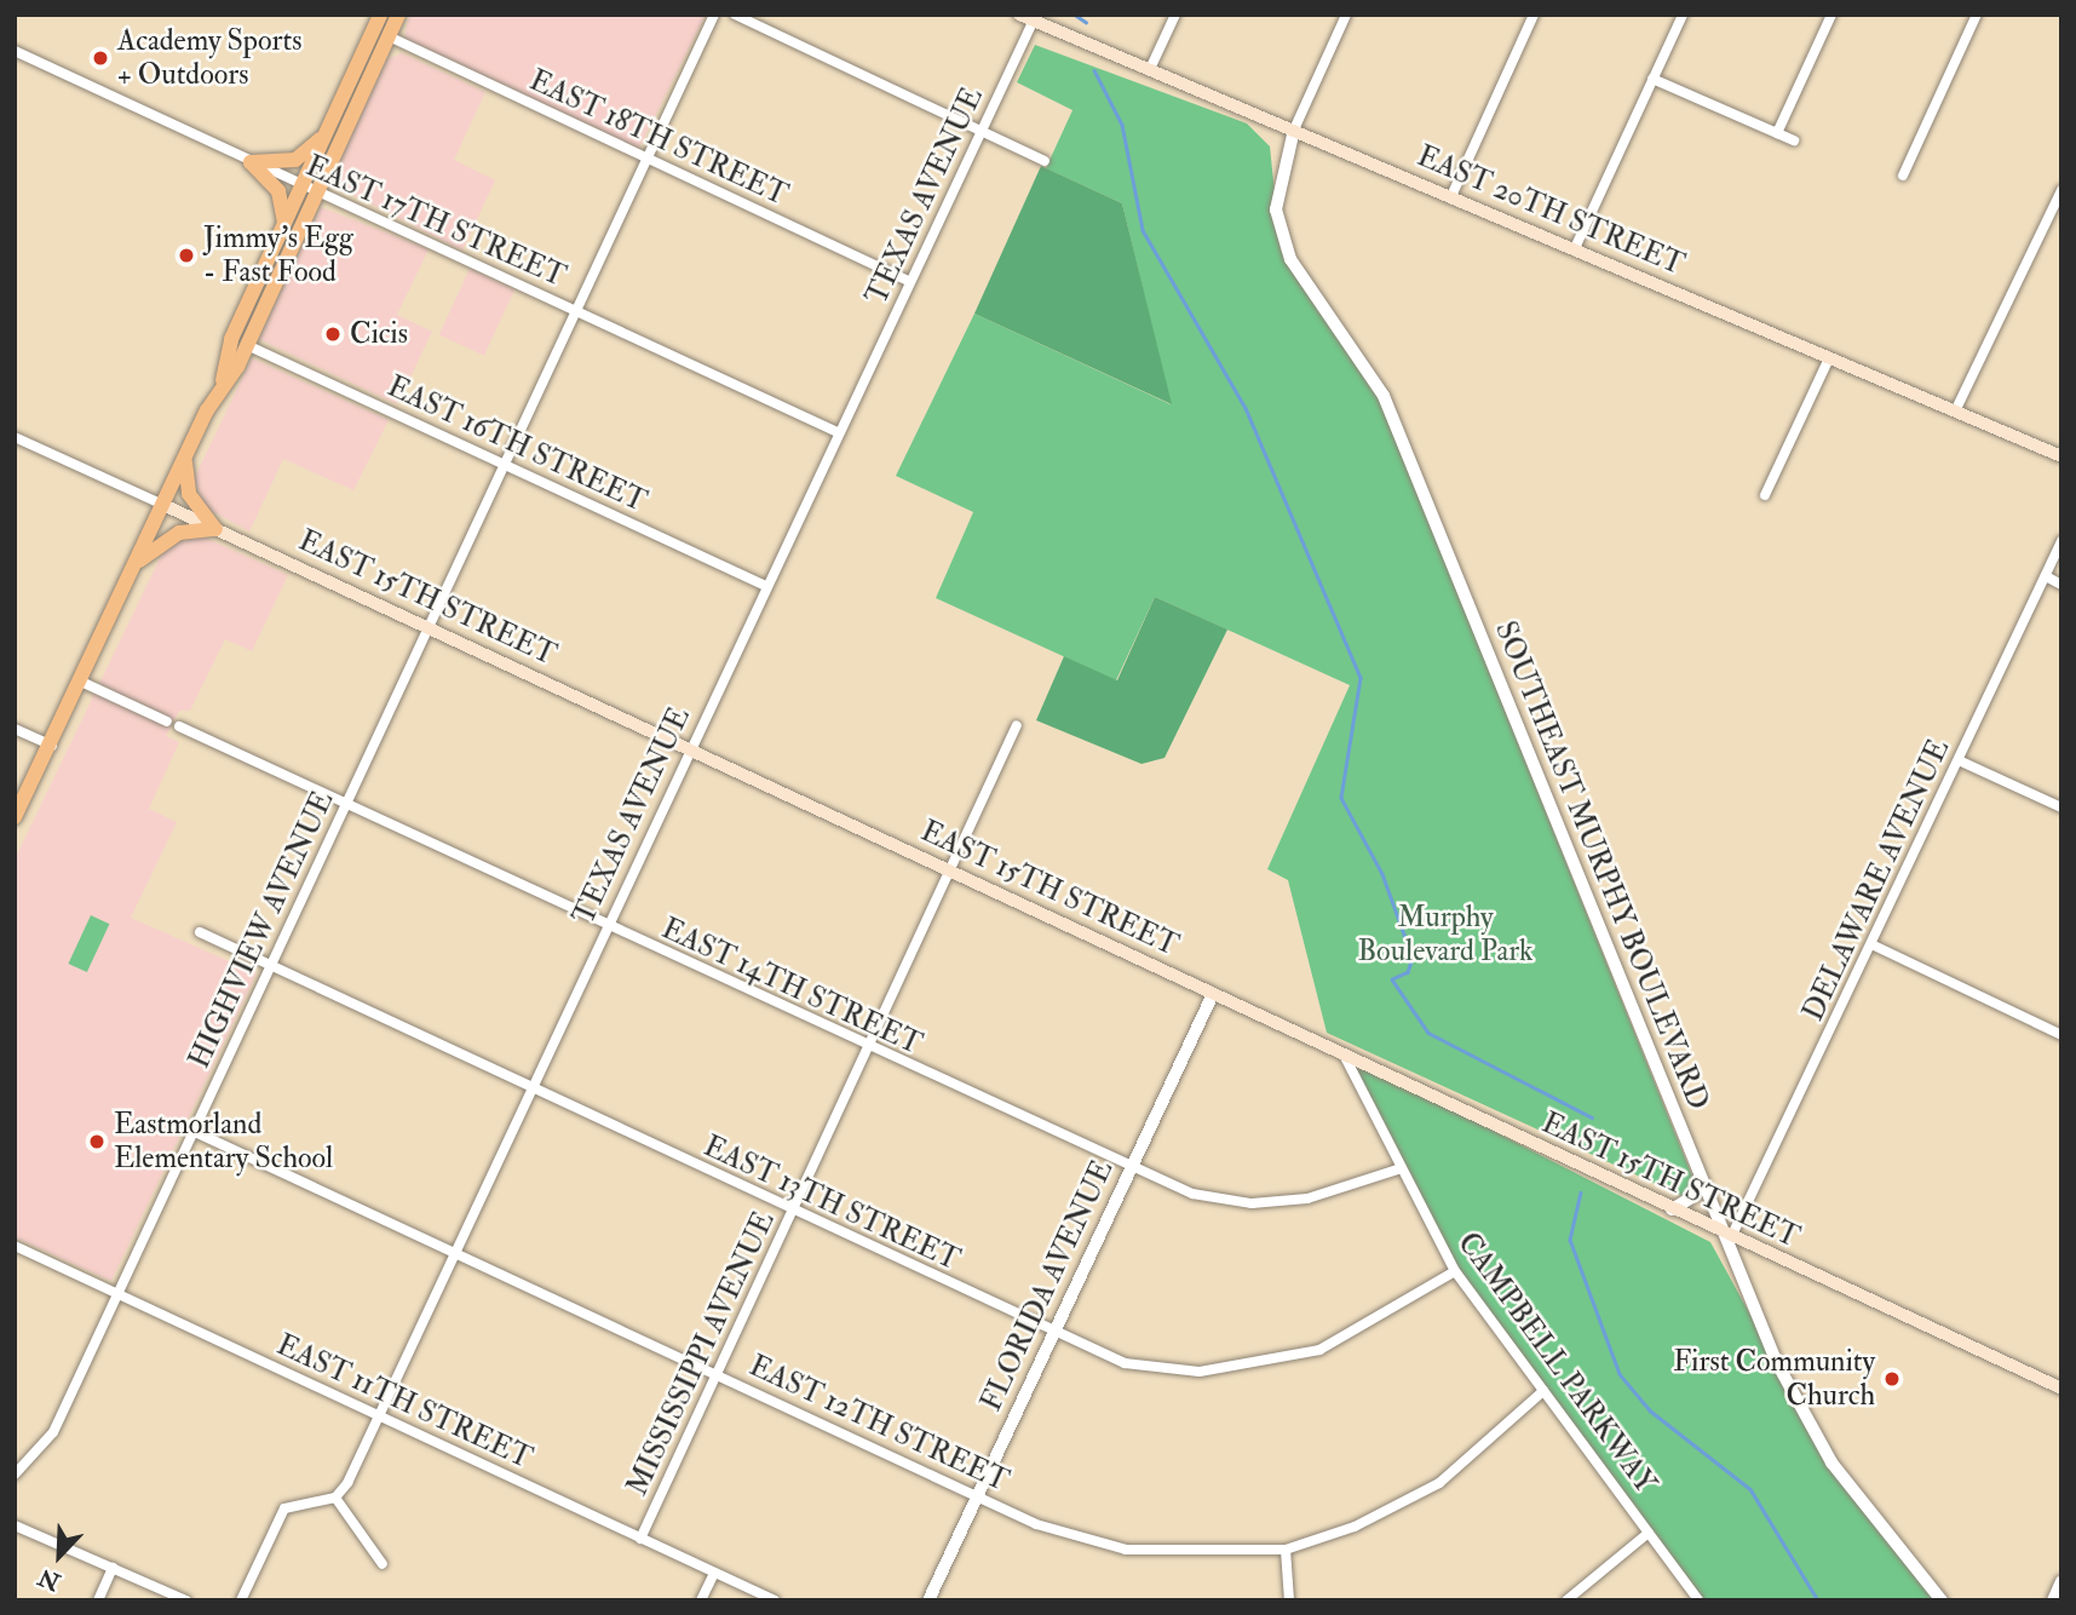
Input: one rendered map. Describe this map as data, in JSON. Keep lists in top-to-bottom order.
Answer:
{
  "streets": {
    "main road": ["EAST 20TH STREET", "EAST 15TH STREET"],
    "street": [
      "EAST 18TH STREET",
      "TEXAS AVENUE",
      "EAST 17TH STREET",
      "EAST 16TH STREET",
      "SOUTHEAST MURPHY BOULEVARD",
      "DELAWARE AVENUE",
      "HIGHVIEW AVENUE",
      "EAST 14TH STREET",
      "EAST 13TH STREET",
      "FLORIDA AVENUE",
      "MISSISSIPPI AVENUE",
      "CAMPBELL PARKWAY",
      "EAST 11TH STREET",
      "EAST 12TH STREET"
    ]
  },
  "crossings": [
    ["EAST 18TH STREET", "TEXAS AVENUE"],
    ["EAST 18TH STREET", "HIGHVIEW AVENUE"],
    ["TEXAS AVENUE", "EAST 20TH STREET"],
    ["TEXAS AVENUE", "EAST 17TH STREET"],
    ["TEXAS AVENUE", "EAST 16TH STREET"],
    ["TEXAS AVENUE", "EAST 15TH STREET"],
    ["TEXAS AVENUE", "EAST 14TH STREET"],
    ["TEXAS AVENUE", "EAST 13TH STREET"],
    ["TEXAS AVENUE", "EAST 11TH STREET"],
    ["TEXAS AVENUE", "EAST 12TH STREET"],
    ["EAST 20TH STREET", "SOUTHEAST MURPHY BOULEVARD"],
    ["EAST 17TH STREET", "HIGHVIEW AVENUE"],
    ["EAST 16TH STREET", "HIGHVIEW AVENUE"],
    ["EAST 15TH STREET", "SOUTHEAST MURPHY BOULEVARD"],
    ["EAST 15TH STREET", "DELAWARE AVENUE"],
    ["EAST 15TH STREET", "HIGHVIEW AVENUE"],
    ["EAST 15TH STREET", "FLORIDA AVENUE"],
    ["EAST 15TH STREET", "MISSISSIPPI AVENUE"],
    ["EAST 15TH STREET", "CAMPBELL PARKWAY"],
    ["SOUTHEAST MURPHY BOULEVARD", "DELAWARE AVENUE"],
    ["HIGHVIEW AVENUE", "EAST 14TH STREET"],
    ["HIGHVIEW AVENUE", "EAST 13TH STREET"],
    ["HIGHVIEW AVENUE", "EAST 11TH STREET"],
    ["HIGHVIEW AVENUE", "EAST 12TH STREET"],
    ["EAST 14TH STREET", "FLORIDA AVENUE"],
    ["EAST 14TH STREET", "MISSISSIPPI AVENUE"],
    ["EAST 14TH STREET", "CAMPBELL PARKWAY"],
    ["EAST 13TH STREET", "FLORIDA AVENUE"],
    ["EAST 13TH STREET", "MISSISSIPPI AVENUE"],
    ["EAST 13TH STREET", "CAMPBELL PARKWAY"],
    ["FLORIDA AVENUE", "EAST 12TH STREET"],
    ["MISSISSIPPI AVENUE", "EAST 11TH STREET"],
    ["MISSISSIPPI AVENUE", "EAST 12TH STREET"],
    ["CAMPBELL PARKWAY", "EAST 12TH STREET"]
  ],
  "parks": ["Murphy Boulevard Park"],
  "places": [
    "Academy Sports + Outdoors",
    "Jimmy's Egg - Fast Food",
    "Cicis",
    "Eastmorland Elementary School",
    "First Community Church"
  ],
  "north": "bottom left"
}
